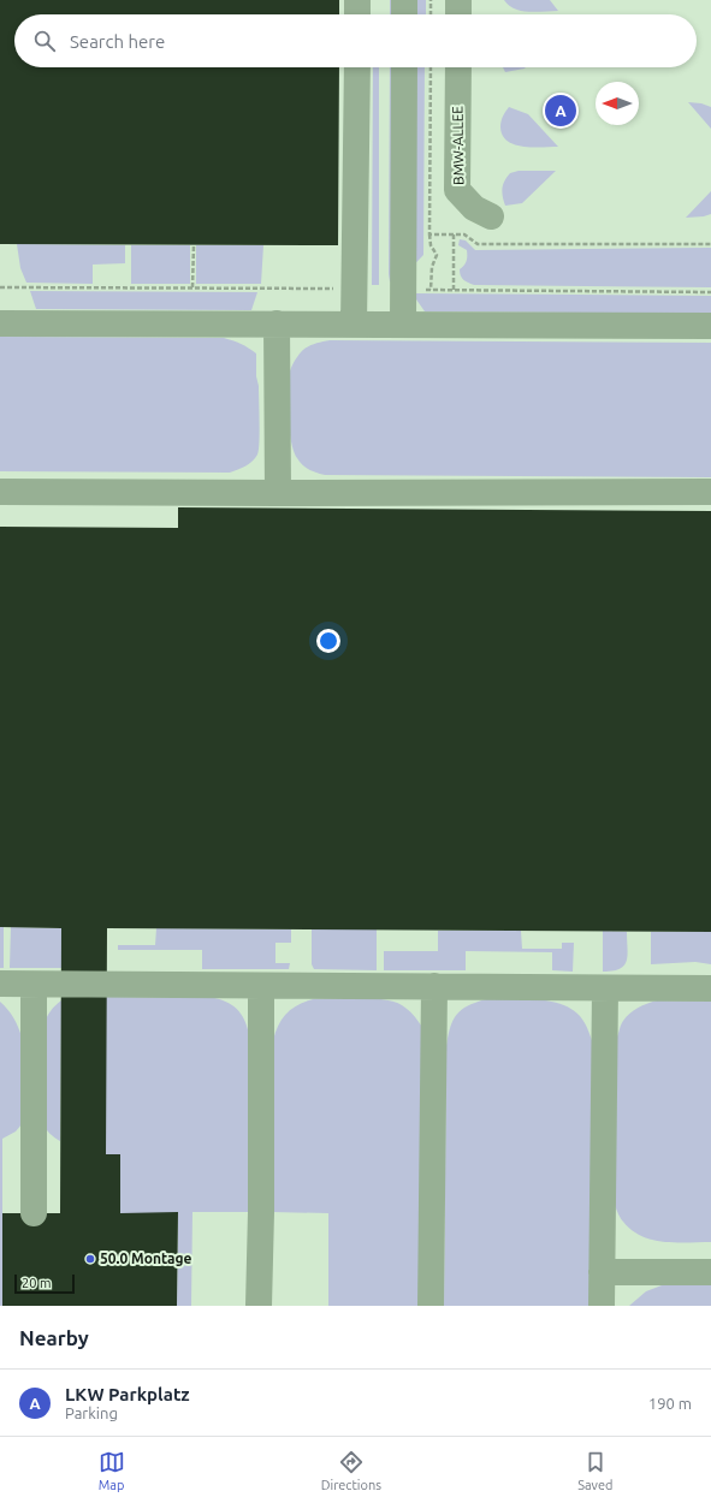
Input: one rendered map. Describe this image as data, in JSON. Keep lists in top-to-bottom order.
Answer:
{
  "streets": {
    "lane": ["BMW-ALLEE"]
  },
  "places": ["50.0 Montage"],
  "scale_bar": "20 m",
  "north": "left",
  "page": {
    "search": "Search here",
    "pins": "A",
    "scale": "20 m",
    "heading": "Nearby",
    "list": [
      {
        "mark": "A",
        "name": "LKW Parkplatz",
        "note": "Parking",
        "value": "190 m"
      }
    ],
    "nav": ["Map", "Directions", "Saved"]
  }
}
